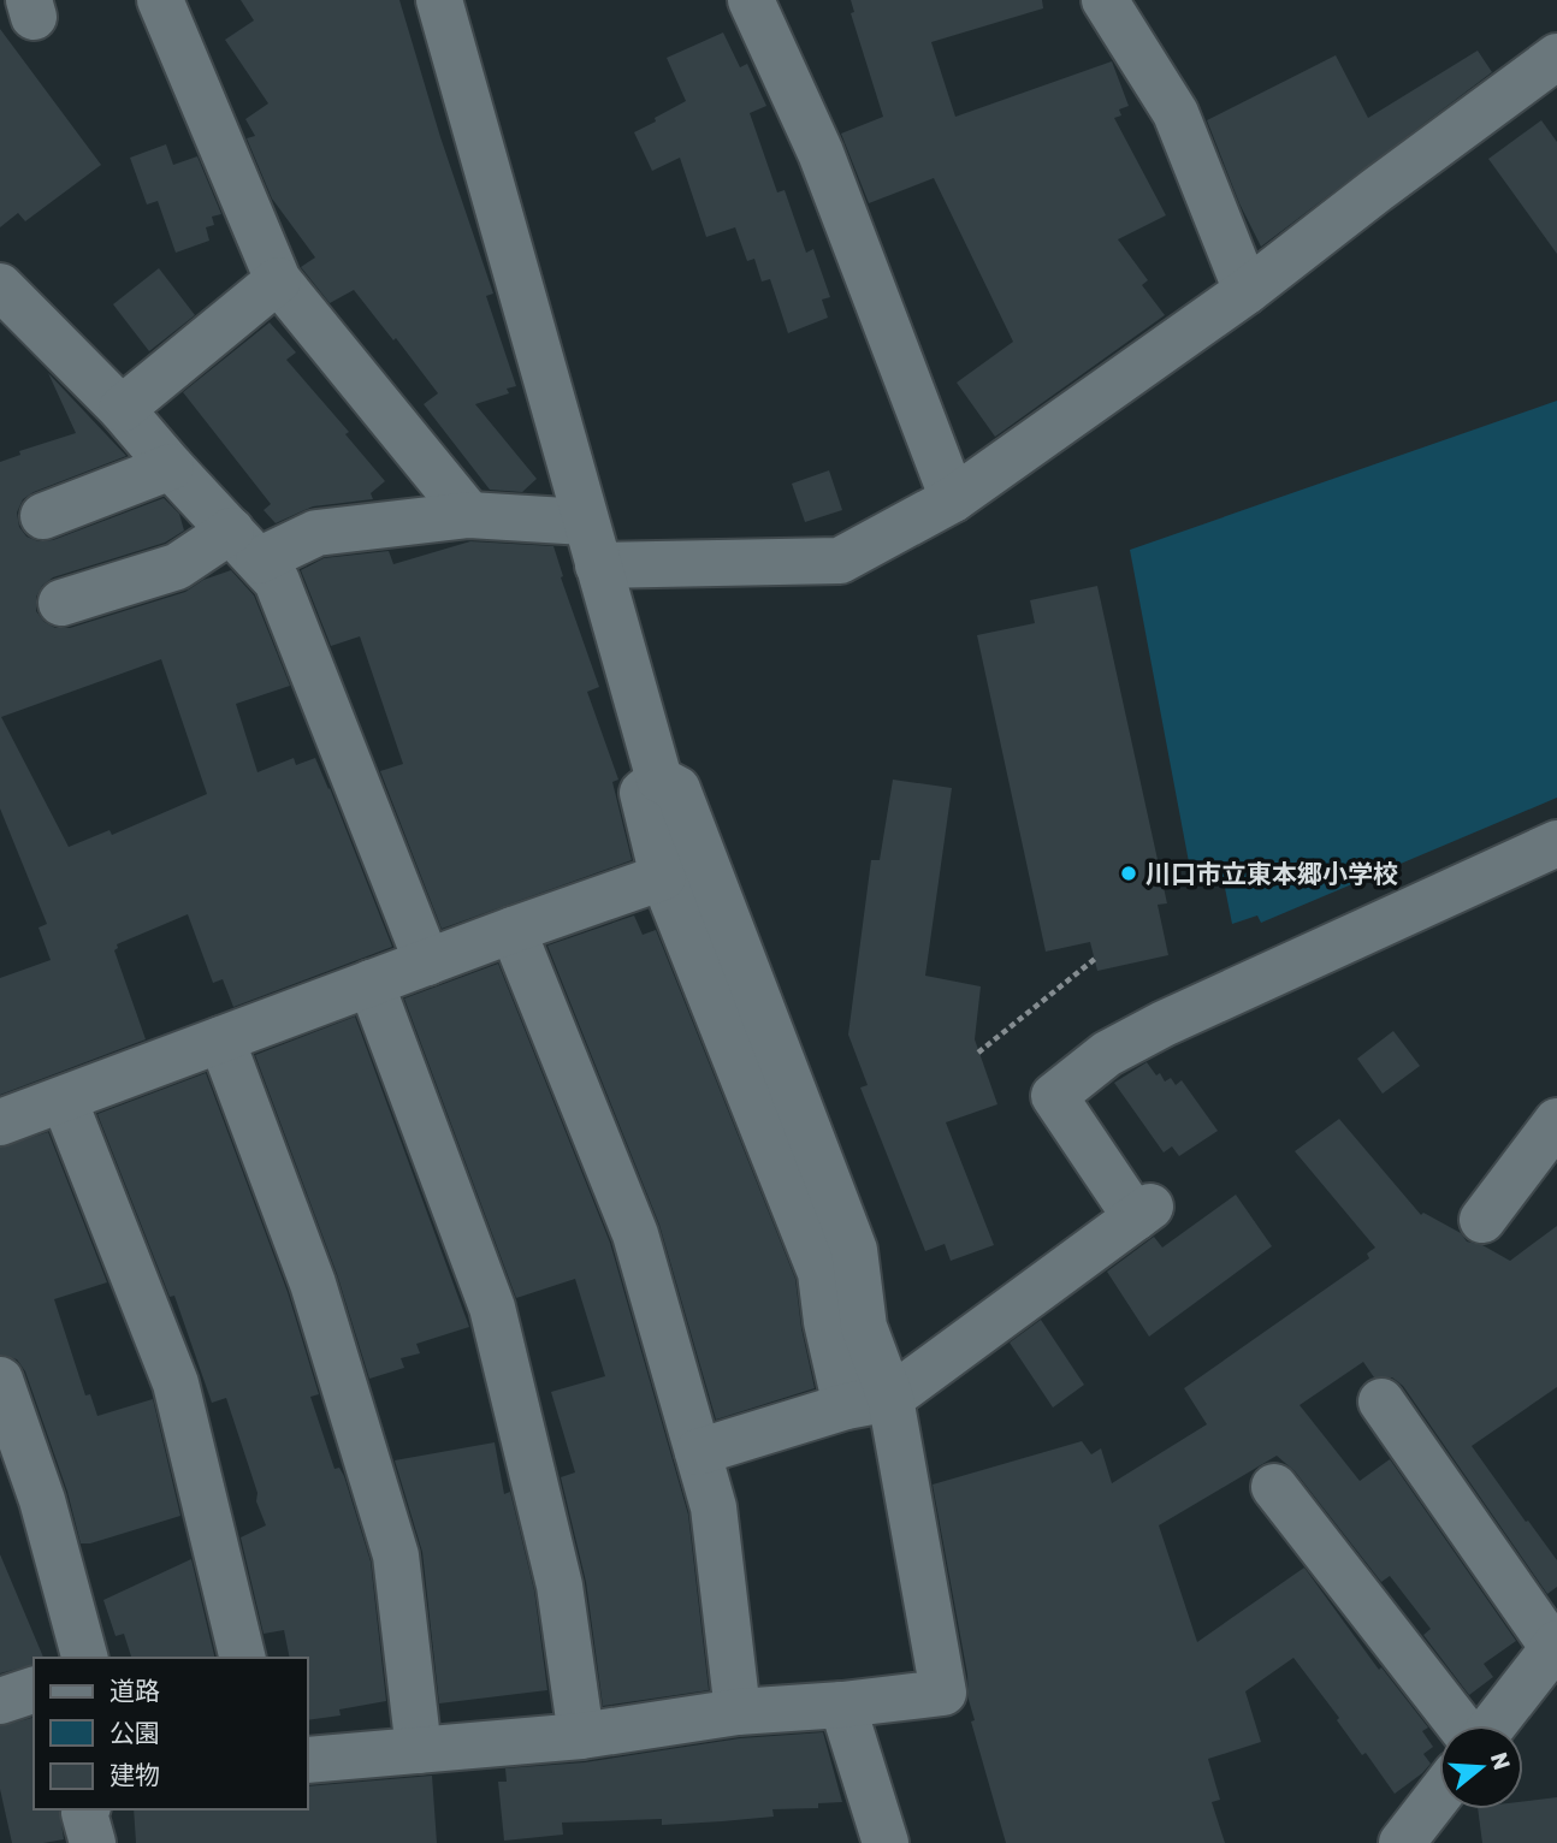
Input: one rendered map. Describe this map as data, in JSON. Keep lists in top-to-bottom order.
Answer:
{
  "places": ["川口市立東本郷小学校"],
  "legend": ["道路", "公園", "建物"],
  "north": "right"
}
